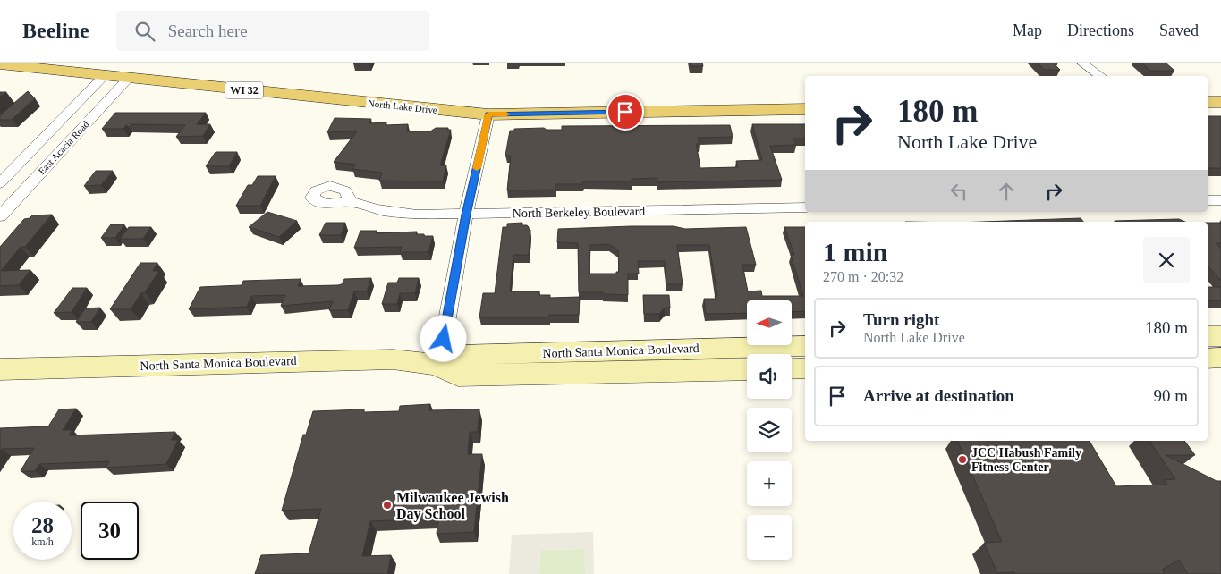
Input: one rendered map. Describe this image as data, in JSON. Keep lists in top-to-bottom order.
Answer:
{
  "streets": {
    "main road": ["WI 32", "North Lake Drive"],
    "street": ["East Acacia Road", "North Berkeley Boulevard", "North Santa Monica Boulevard"]
  },
  "crossings": [
    ["North Lake Drive", "East Acacia Road"]
  ],
  "places": ["JCC Habush Family Fitness Center", "Milwaukee Jewish Day School"],
  "north": "left",
  "page": {
    "header": "Beeline",
    "search": "Search here",
    "nav": ["Map", "Directions", "Saved"],
    "turn": ["180 m", "North Lake Drive"],
    "heading": ["1 min", "270 m · 20:32"],
    "list": [
      {
        "name": "Turn right",
        "note": "North Lake Drive",
        "value": "180 m"
      },
      {
        "name": "Arrive at destination",
        "value": "90 m"
      }
    ],
    "map_buttons": ["+", "−"],
    "speed": "28 km/h",
    "limit": "30"
  }
}
